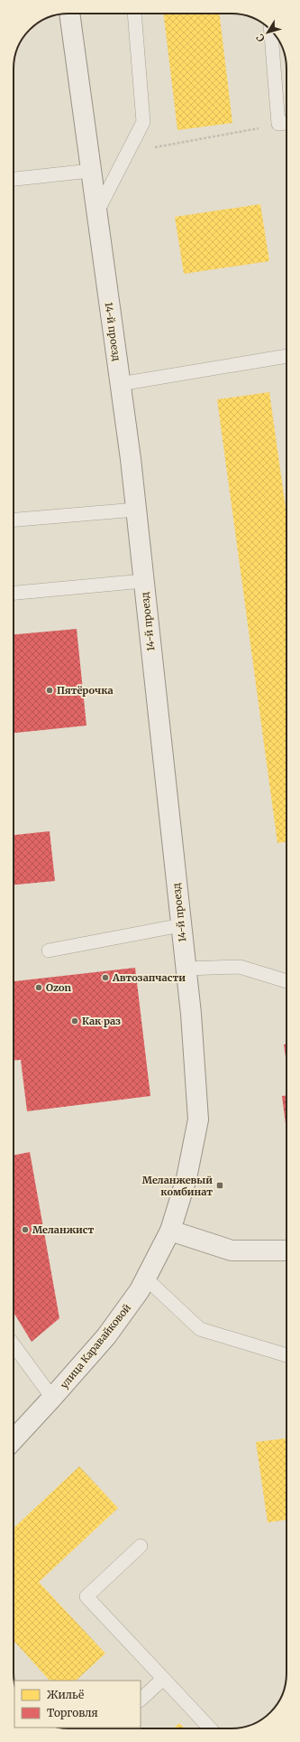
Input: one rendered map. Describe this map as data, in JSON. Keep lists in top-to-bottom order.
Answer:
{
  "streets": {
    "main road": ["14-й проезд", "улица Каравайковой"]
  },
  "crossings": [
    ["14-й проезд", "улица Каравайковой"]
  ],
  "places": {
    "other": [
      "Пятёрочка",
      "Автозапчасти",
      "Ozon",
      "Как раз",
      "Меланжист"
    ],
    "transit": ["Меланжевый комбинат"]
  },
  "legend": ["Жильё", "Торговля"],
  "north": "bottom left"
}
